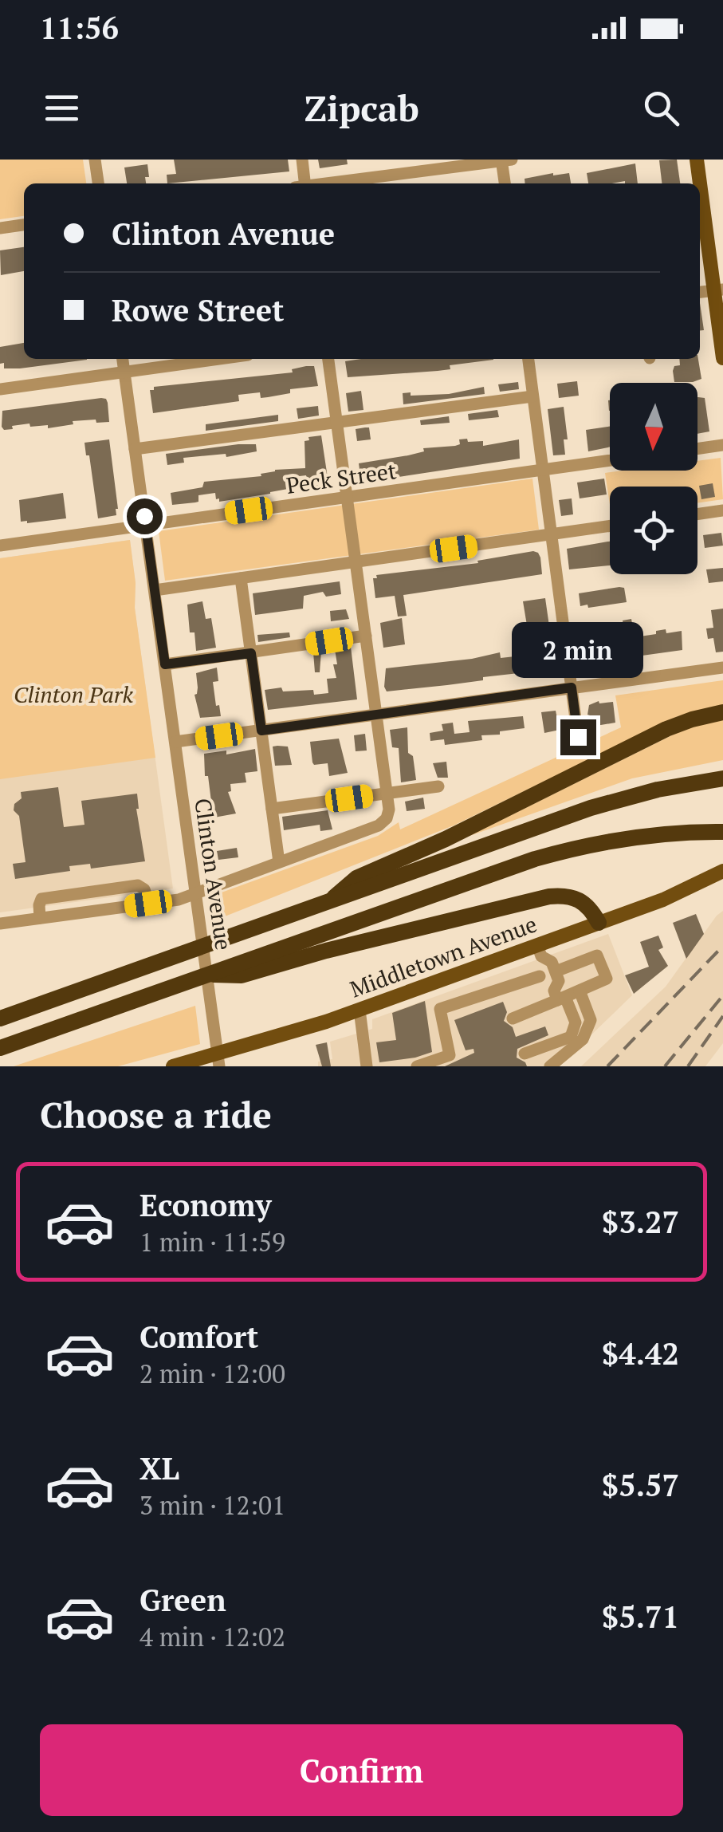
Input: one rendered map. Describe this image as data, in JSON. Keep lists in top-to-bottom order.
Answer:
{
  "streets": {
    "main road": ["Middletown Avenue"],
    "street": ["Peck Street", "Clinton Avenue"]
  },
  "crossings": [
    ["Peck Street", "Clinton Avenue"],
    ["Clinton Avenue", "Middletown Avenue"]
  ],
  "parks": ["Clinton Park"],
  "north": "bottom",
  "page": {
    "status": "11:56",
    "header": "Zipcab",
    "banner": ["Clinton Avenue", "Rowe Street"],
    "bubble": "2 min",
    "heading": "Choose a ride",
    "list": [
      {
        "name": "Economy",
        "note": "1 min · 11:59",
        "value": "$3.27"
      },
      {
        "name": "Comfort",
        "note": "2 min · 12:00",
        "value": "$4.42"
      },
      {
        "name": "XL",
        "note": "3 min · 12:01",
        "value": "$5.57"
      },
      {
        "name": "Green",
        "note": "4 min · 12:02",
        "value": "$5.71"
      }
    ],
    "buttons": "Confirm"
  }
}
